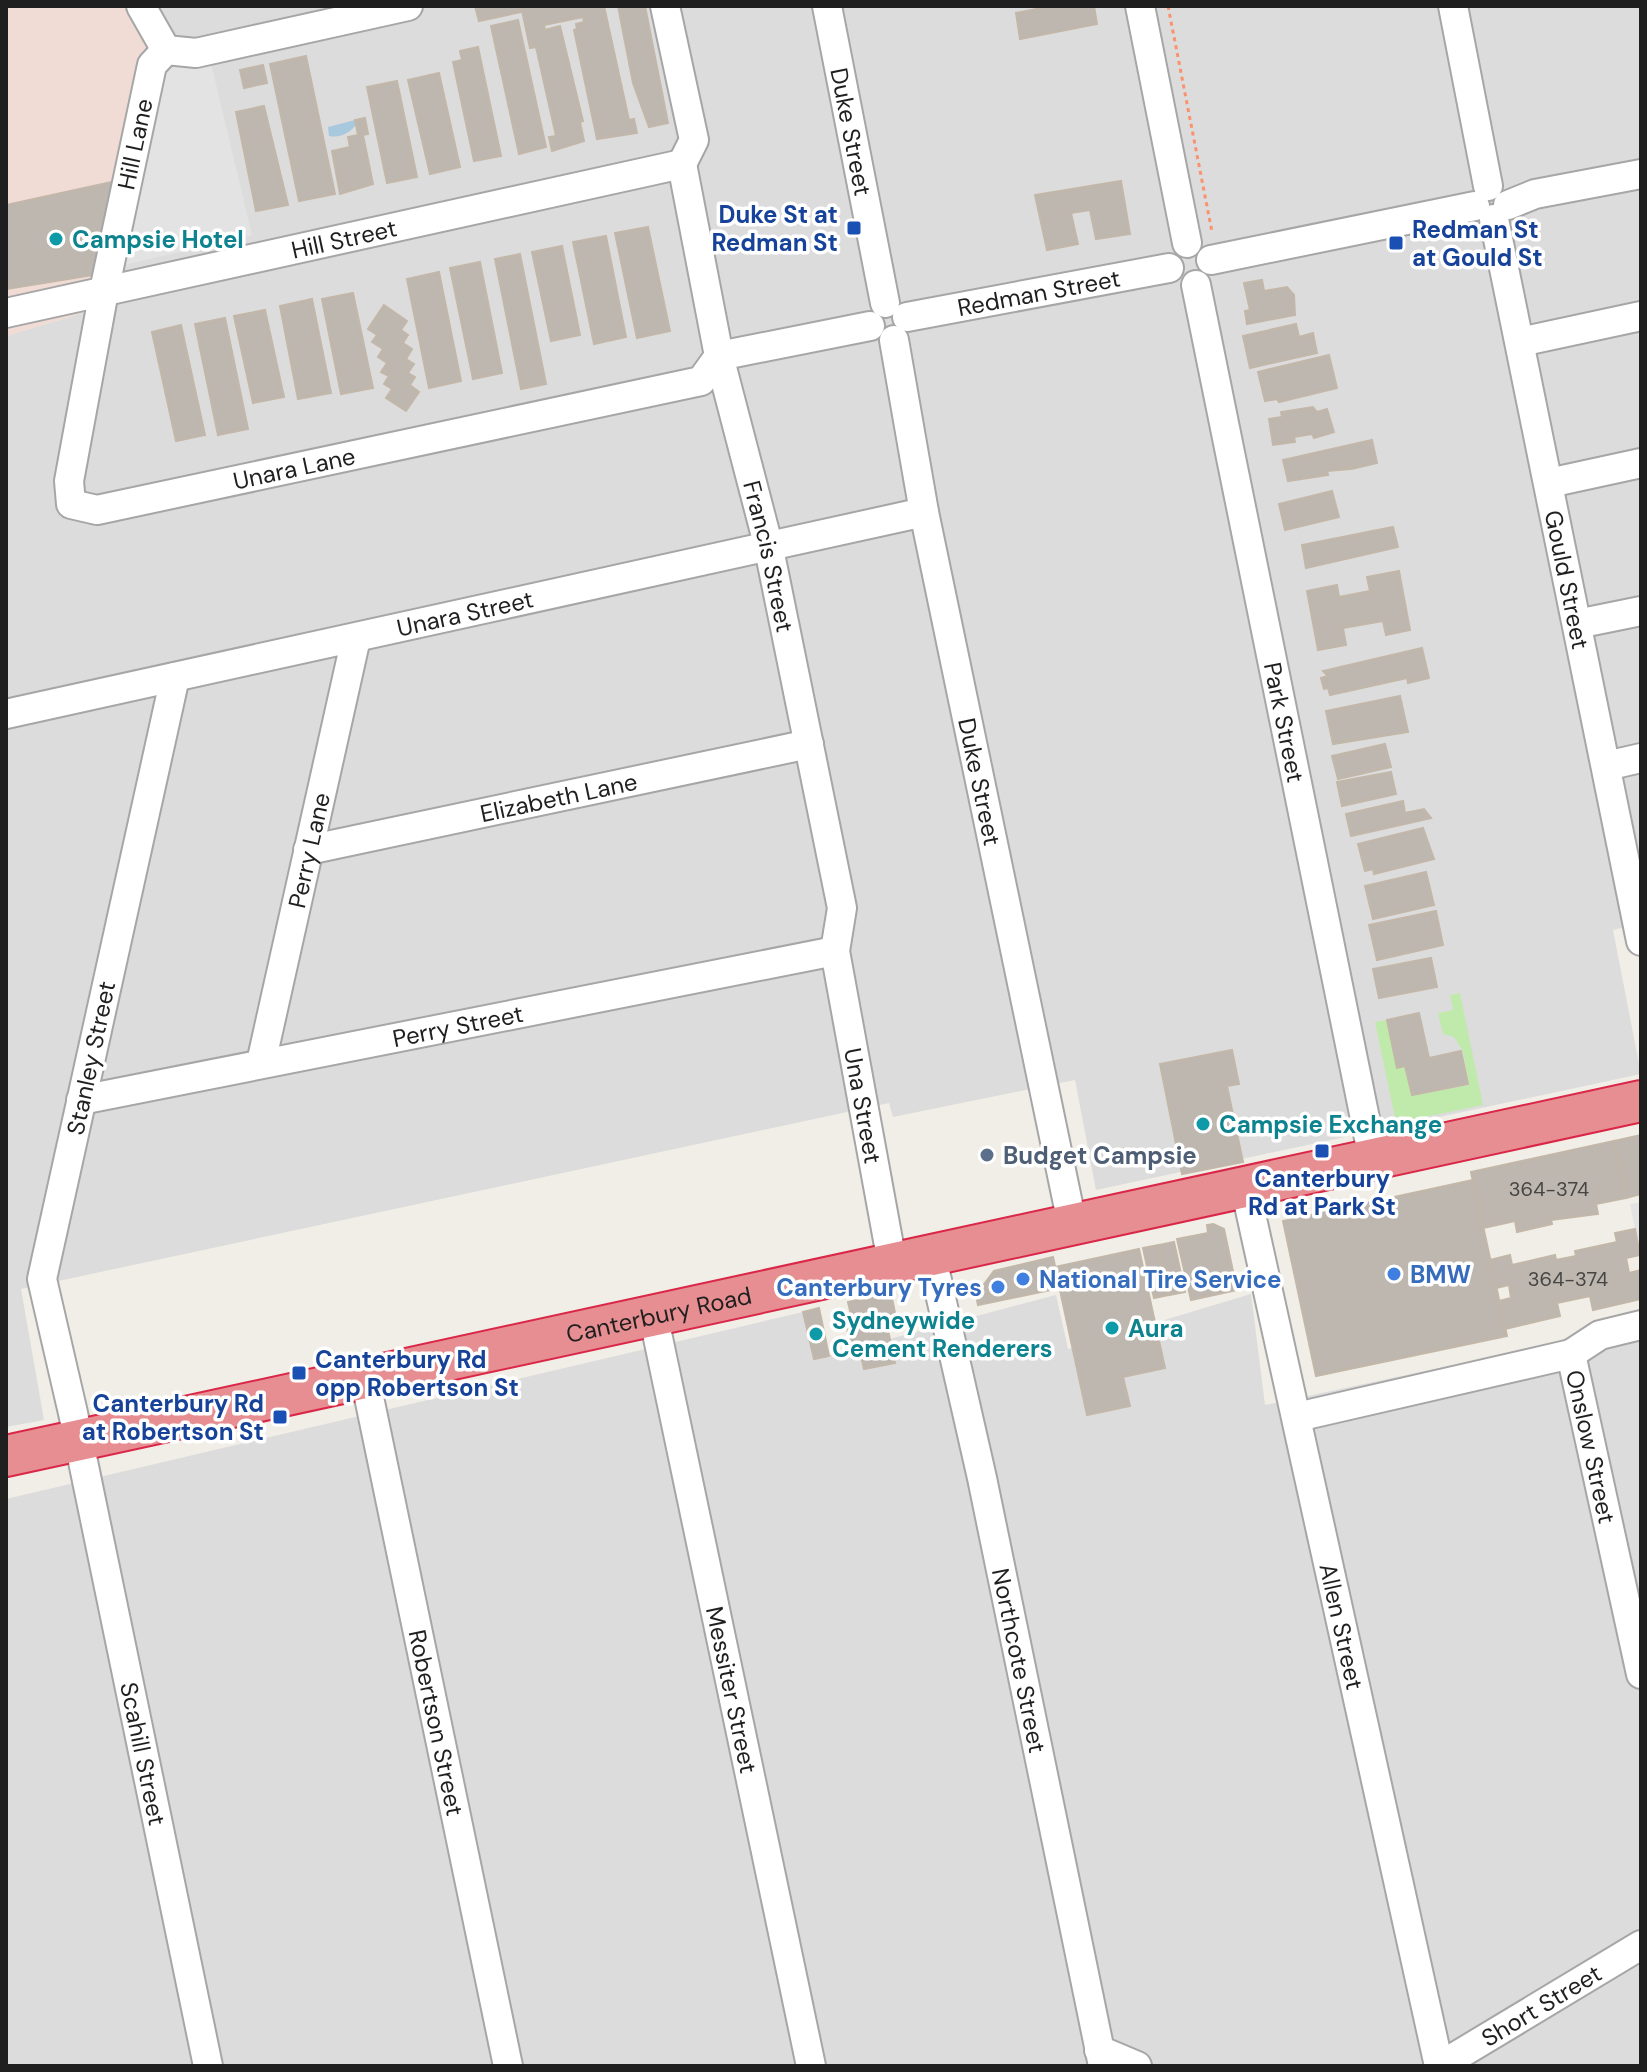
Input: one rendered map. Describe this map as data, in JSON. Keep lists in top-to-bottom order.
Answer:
{
  "streets": {
    "highway": ["Canterbury Road"],
    "street": [
      "Duke Street",
      "Hill Lane",
      "Hill Street",
      "Redman Street",
      "Unara Lane",
      "Francis Street",
      "Gould Street",
      "Unara Street",
      "Park Street",
      "Elizabeth Lane",
      "Perry Lane",
      "Perry Street",
      "Stanley Street",
      "Una Street",
      "Onslow Street",
      "Allen Street",
      "Northcote Street",
      "Messiter Street",
      "Robertson Street",
      "Scahill Street",
      "Short Street"
    ]
  },
  "crossings": [
    ["Duke Street", "Redman Street"],
    ["Duke Street", "Unara Street"],
    ["Duke Street", "Canterbury Road"],
    ["Hill Lane", "Hill Street"],
    ["Hill Lane", "Unara Lane"],
    ["Hill Street", "Unara Lane"],
    ["Hill Street", "Francis Street"],
    ["Redman Street", "Unara Lane"],
    ["Redman Street", "Francis Street"],
    ["Redman Street", "Park Street"],
    ["Unara Lane", "Francis Street"],
    ["Francis Street", "Unara Street"],
    ["Francis Street", "Elizabeth Lane"],
    ["Francis Street", "Perry Street"],
    ["Francis Street", "Una Street"],
    ["Unara Street", "Perry Lane"],
    ["Unara Street", "Stanley Street"],
    ["Park Street", "Canterbury Road"],
    ["Elizabeth Lane", "Perry Lane"],
    ["Perry Lane", "Perry Street"],
    ["Perry Street", "Stanley Street"],
    ["Perry Street", "Una Street"],
    ["Stanley Street", "Canterbury Road"],
    ["Stanley Street", "Scahill Street"],
    ["Una Street", "Canterbury Road"],
    ["Canterbury Road", "Allen Street"],
    ["Canterbury Road", "Northcote Street"],
    ["Canterbury Road", "Messiter Street"],
    ["Canterbury Road", "Robertson Street"],
    ["Canterbury Road", "Scahill Street"],
    ["Onslow Street", "Allen Street"],
    ["Allen Street", "Short Street"]
  ],
  "places": {
    "transit": [
      "Duke St at Redman St",
      "Redman St at Gould St",
      "Canterbury Rd at Park St",
      "Canterbury Rd opp Robertson St",
      "Canterbury Rd at Robertson St"
    ],
    "other": [
      "Campsie Hotel",
      "Campsie Exchange",
      "Budget Campsie",
      "BMW",
      "National Tire Service",
      "Canterbury Tyres",
      "Aura",
      "Sydneywide Cement Renderers"
    ]
  },
  "house_numbers": ["364-374", "364-374"]
}
